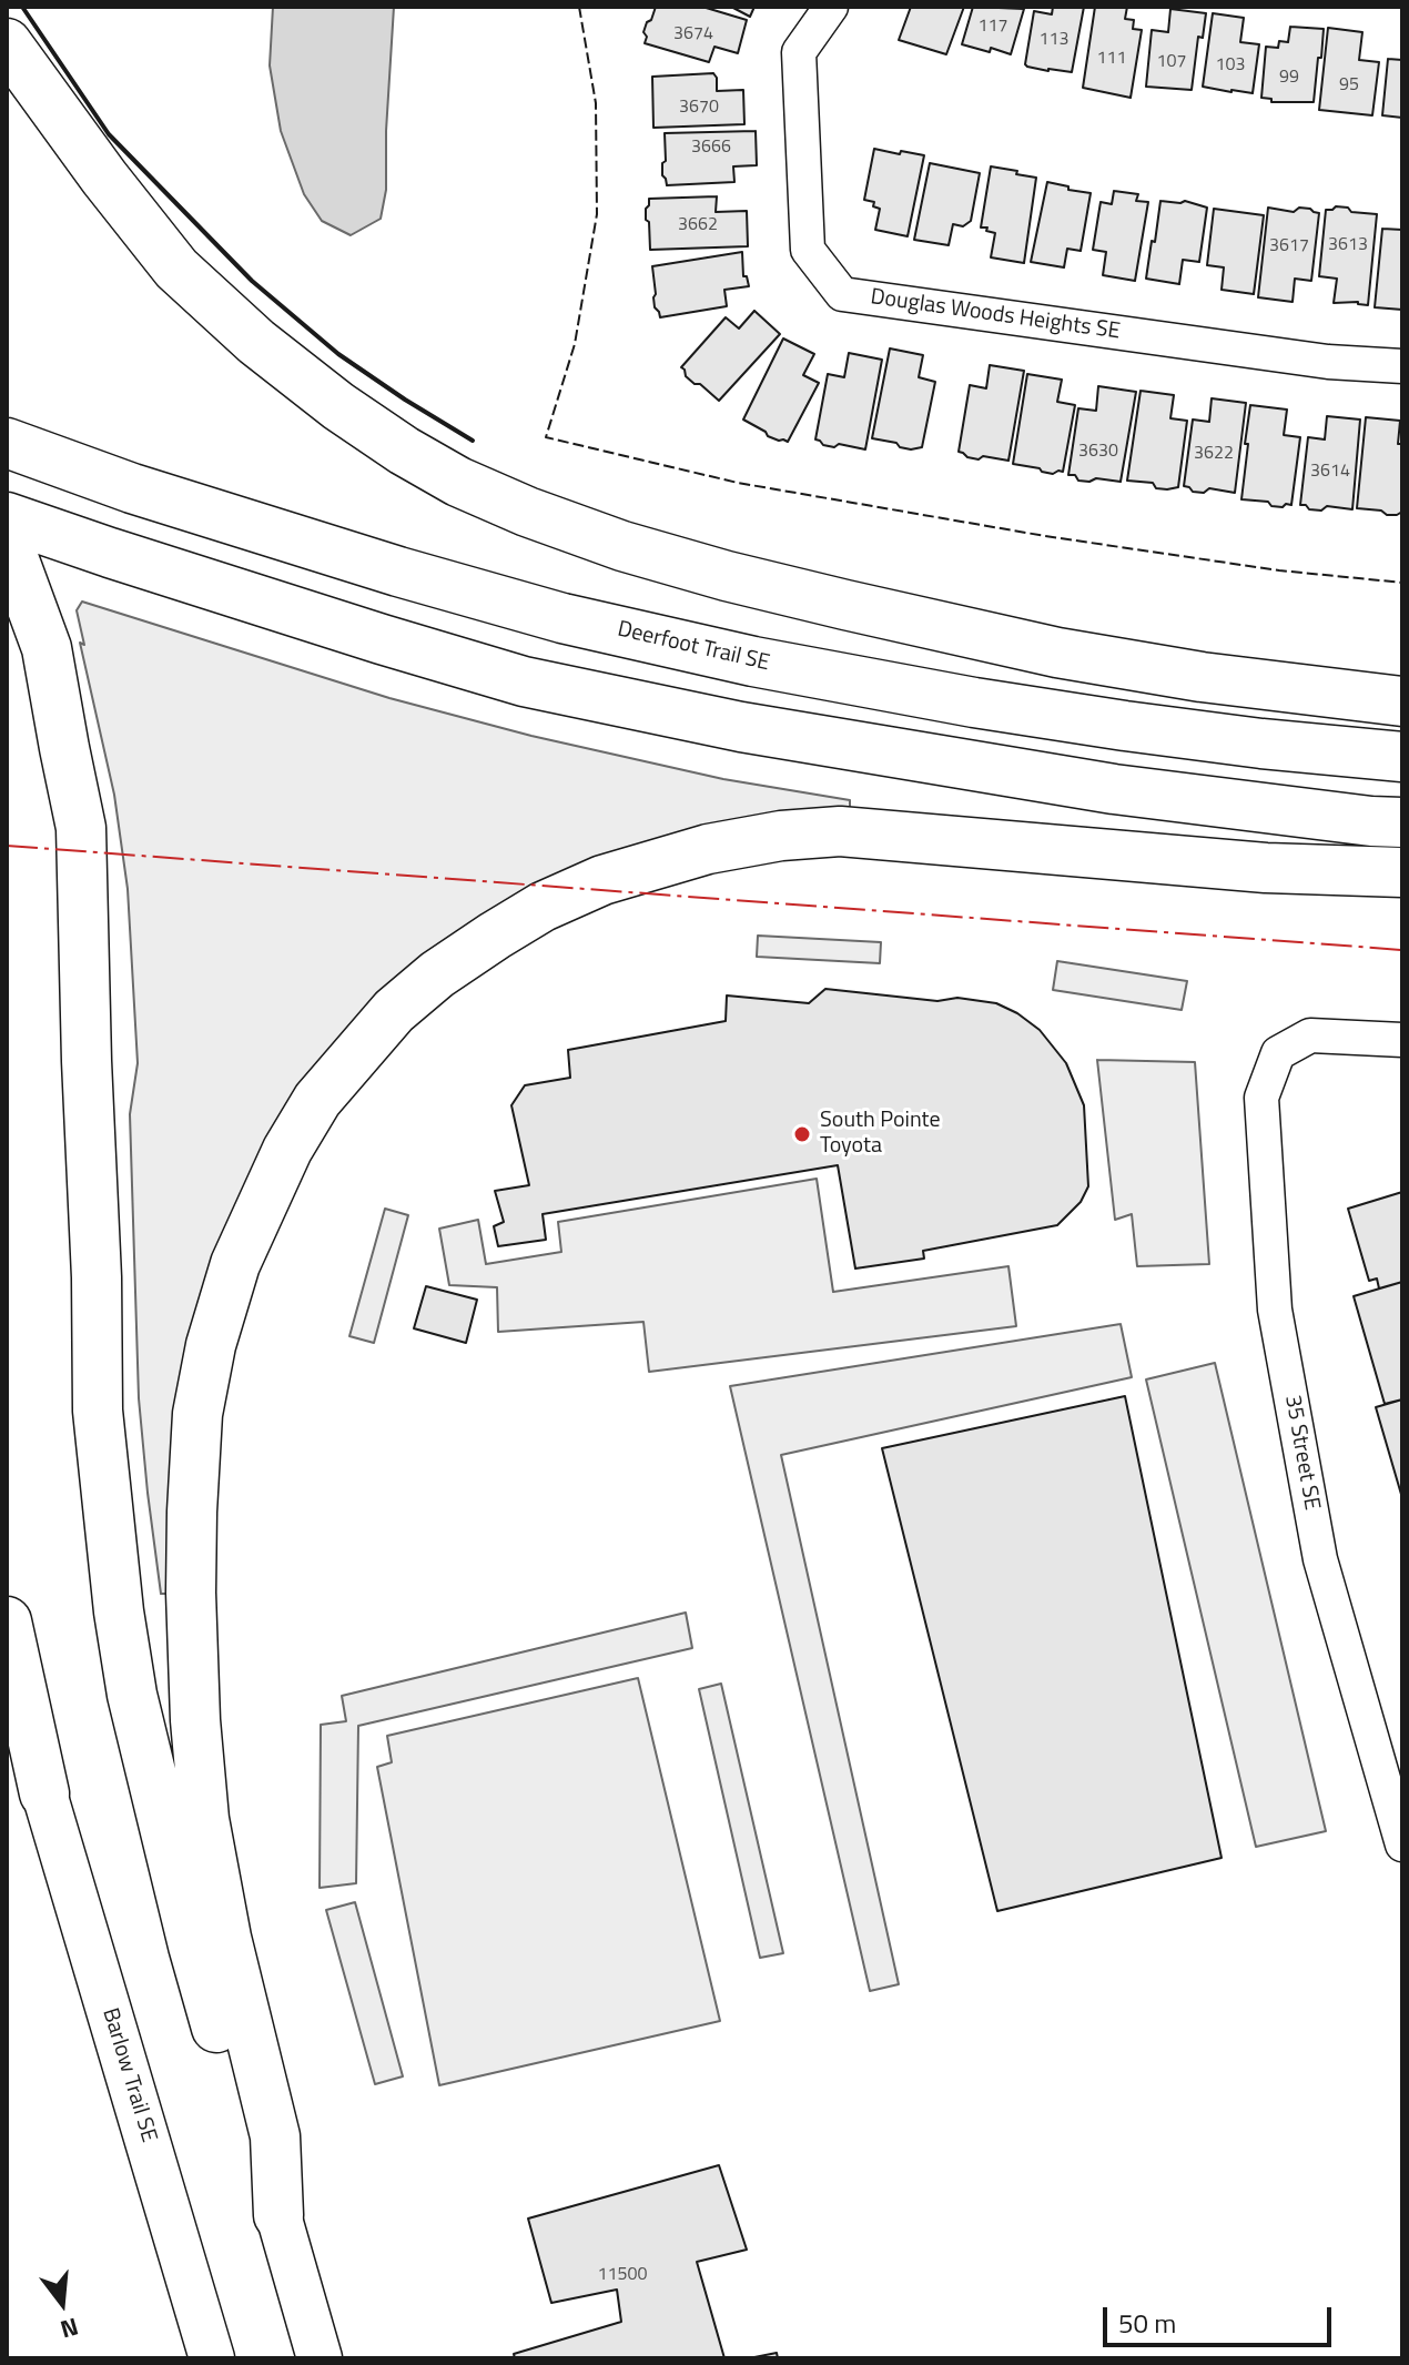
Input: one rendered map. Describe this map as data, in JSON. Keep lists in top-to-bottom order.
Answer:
{
  "streets": {
    "highway": ["Deerfoot Trail SE"],
    "main road": ["Barlow Trail SE"],
    "street": ["Douglas Woods Heights SE", "35 Street SE"]
  },
  "places": ["South Pointe Toyota"],
  "house_numbers": [
    "117",
    "3674",
    "113",
    "111",
    "107",
    "103",
    "99",
    "95",
    "3670",
    "3666",
    "3662",
    "3613",
    "3617",
    "3630",
    "3622",
    "3614",
    "11500"
  ],
  "scale_bar": "50 m",
  "north": "bottom"
}
